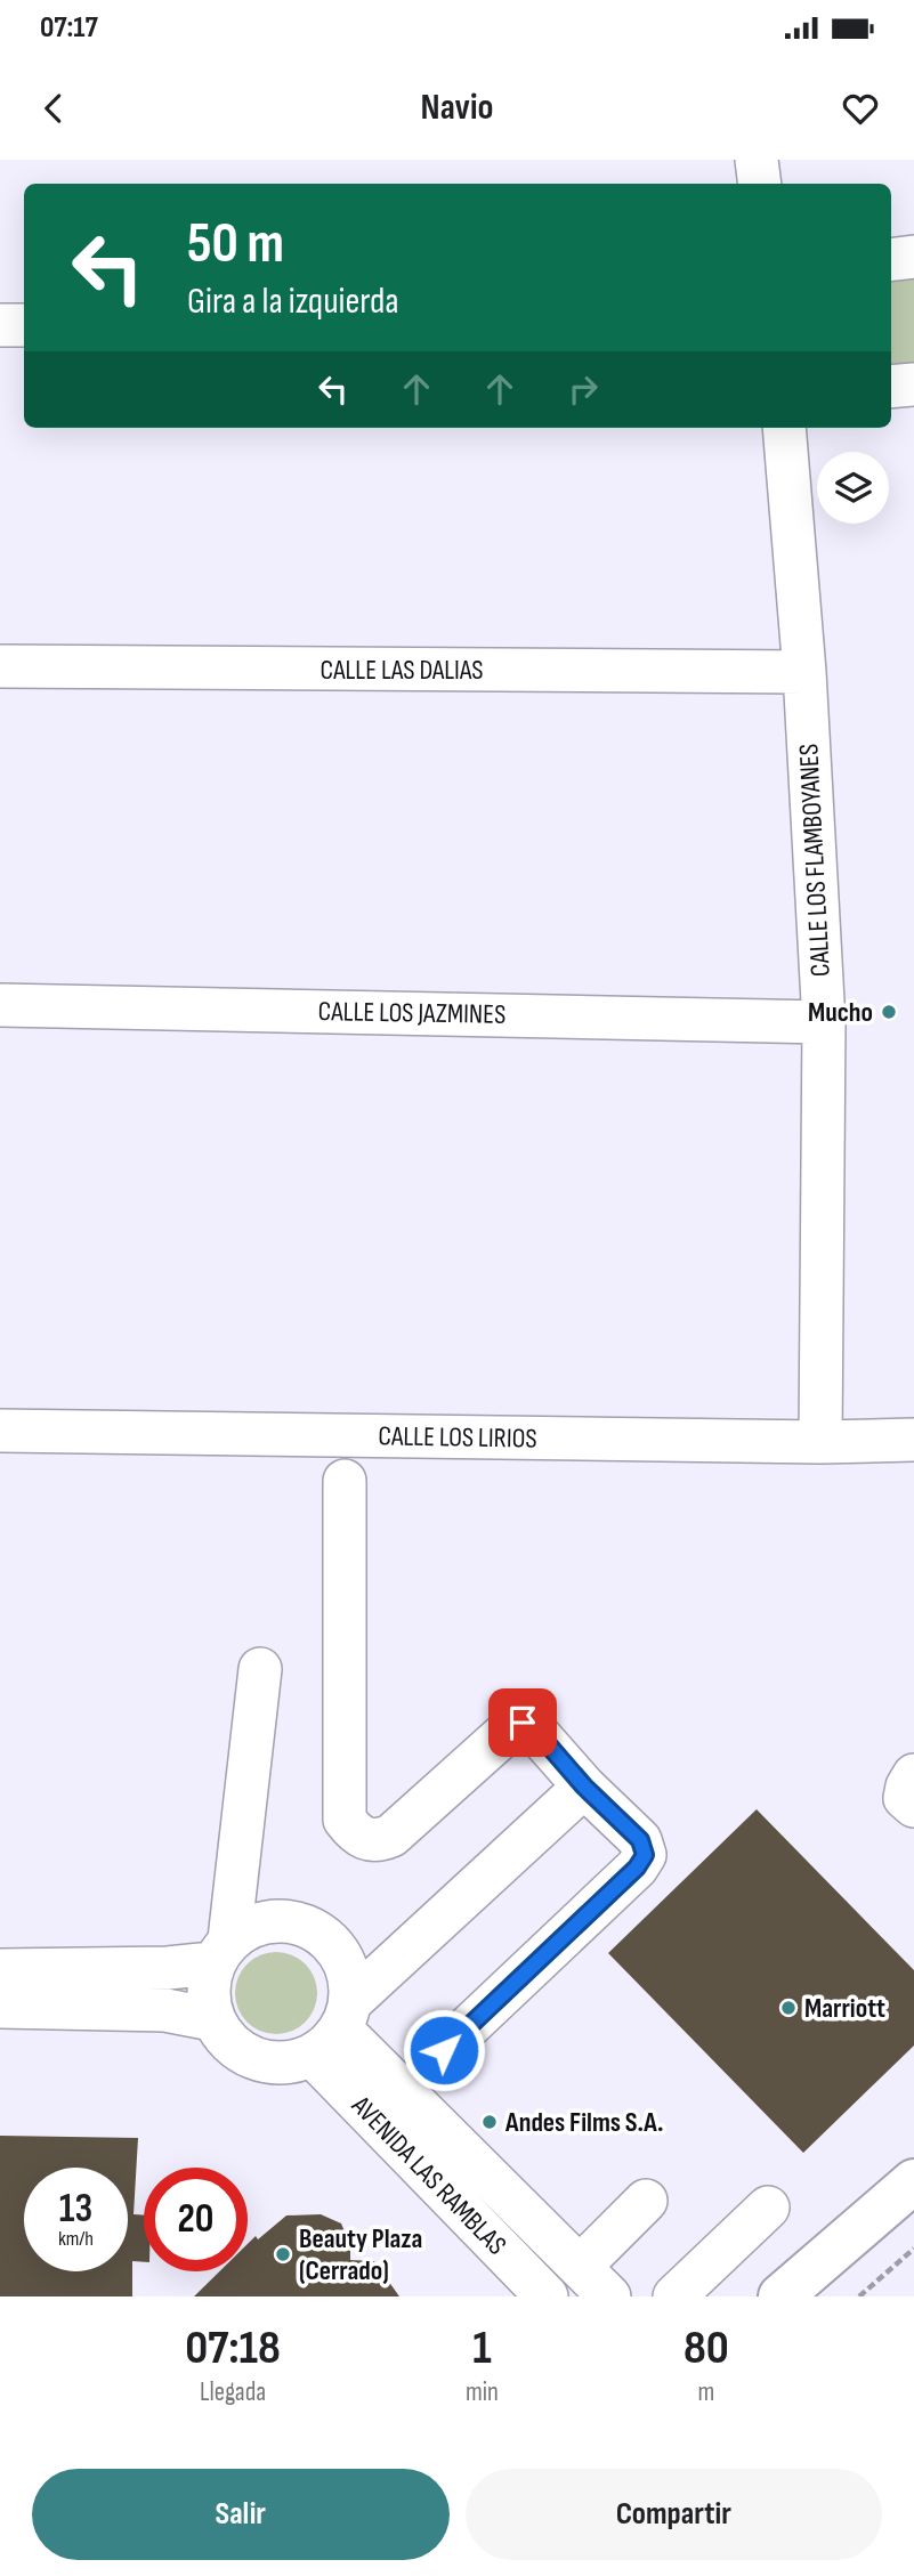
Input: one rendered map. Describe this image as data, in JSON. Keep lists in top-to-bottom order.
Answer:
{
  "streets": {
    "street": [
      "CALLE LAS DALIAS",
      "CALLE LOS FLAMBOYANES",
      "CALLE LOS JAZMINES",
      "CALLE LOS LIRIOS",
      "AVENIDA LAS RAMBLAS"
    ]
  },
  "crossings": [
    ["CALLE LAS DALIAS", "CALLE LOS FLAMBOYANES"],
    ["CALLE LOS FLAMBOYANES", "CALLE LOS JAZMINES"],
    ["CALLE LOS FLAMBOYANES", "CALLE LOS LIRIOS"]
  ],
  "places": [
    "Mucho",
    "Marriott",
    "Andes Films S.A.",
    "Beauty Plaza (Cerrado)"
  ],
  "page": {
    "status": "07:17",
    "header": "Navio",
    "turn": ["50 m", "Gira a la izquierda"],
    "speed": "13 km/h",
    "limit": "20",
    "eta": [
      "07:18",
      "Llegada",
      "1",
      "min",
      "80",
      "m"
    ],
    "buttons": ["Salir", "Compartir"]
  }
}
